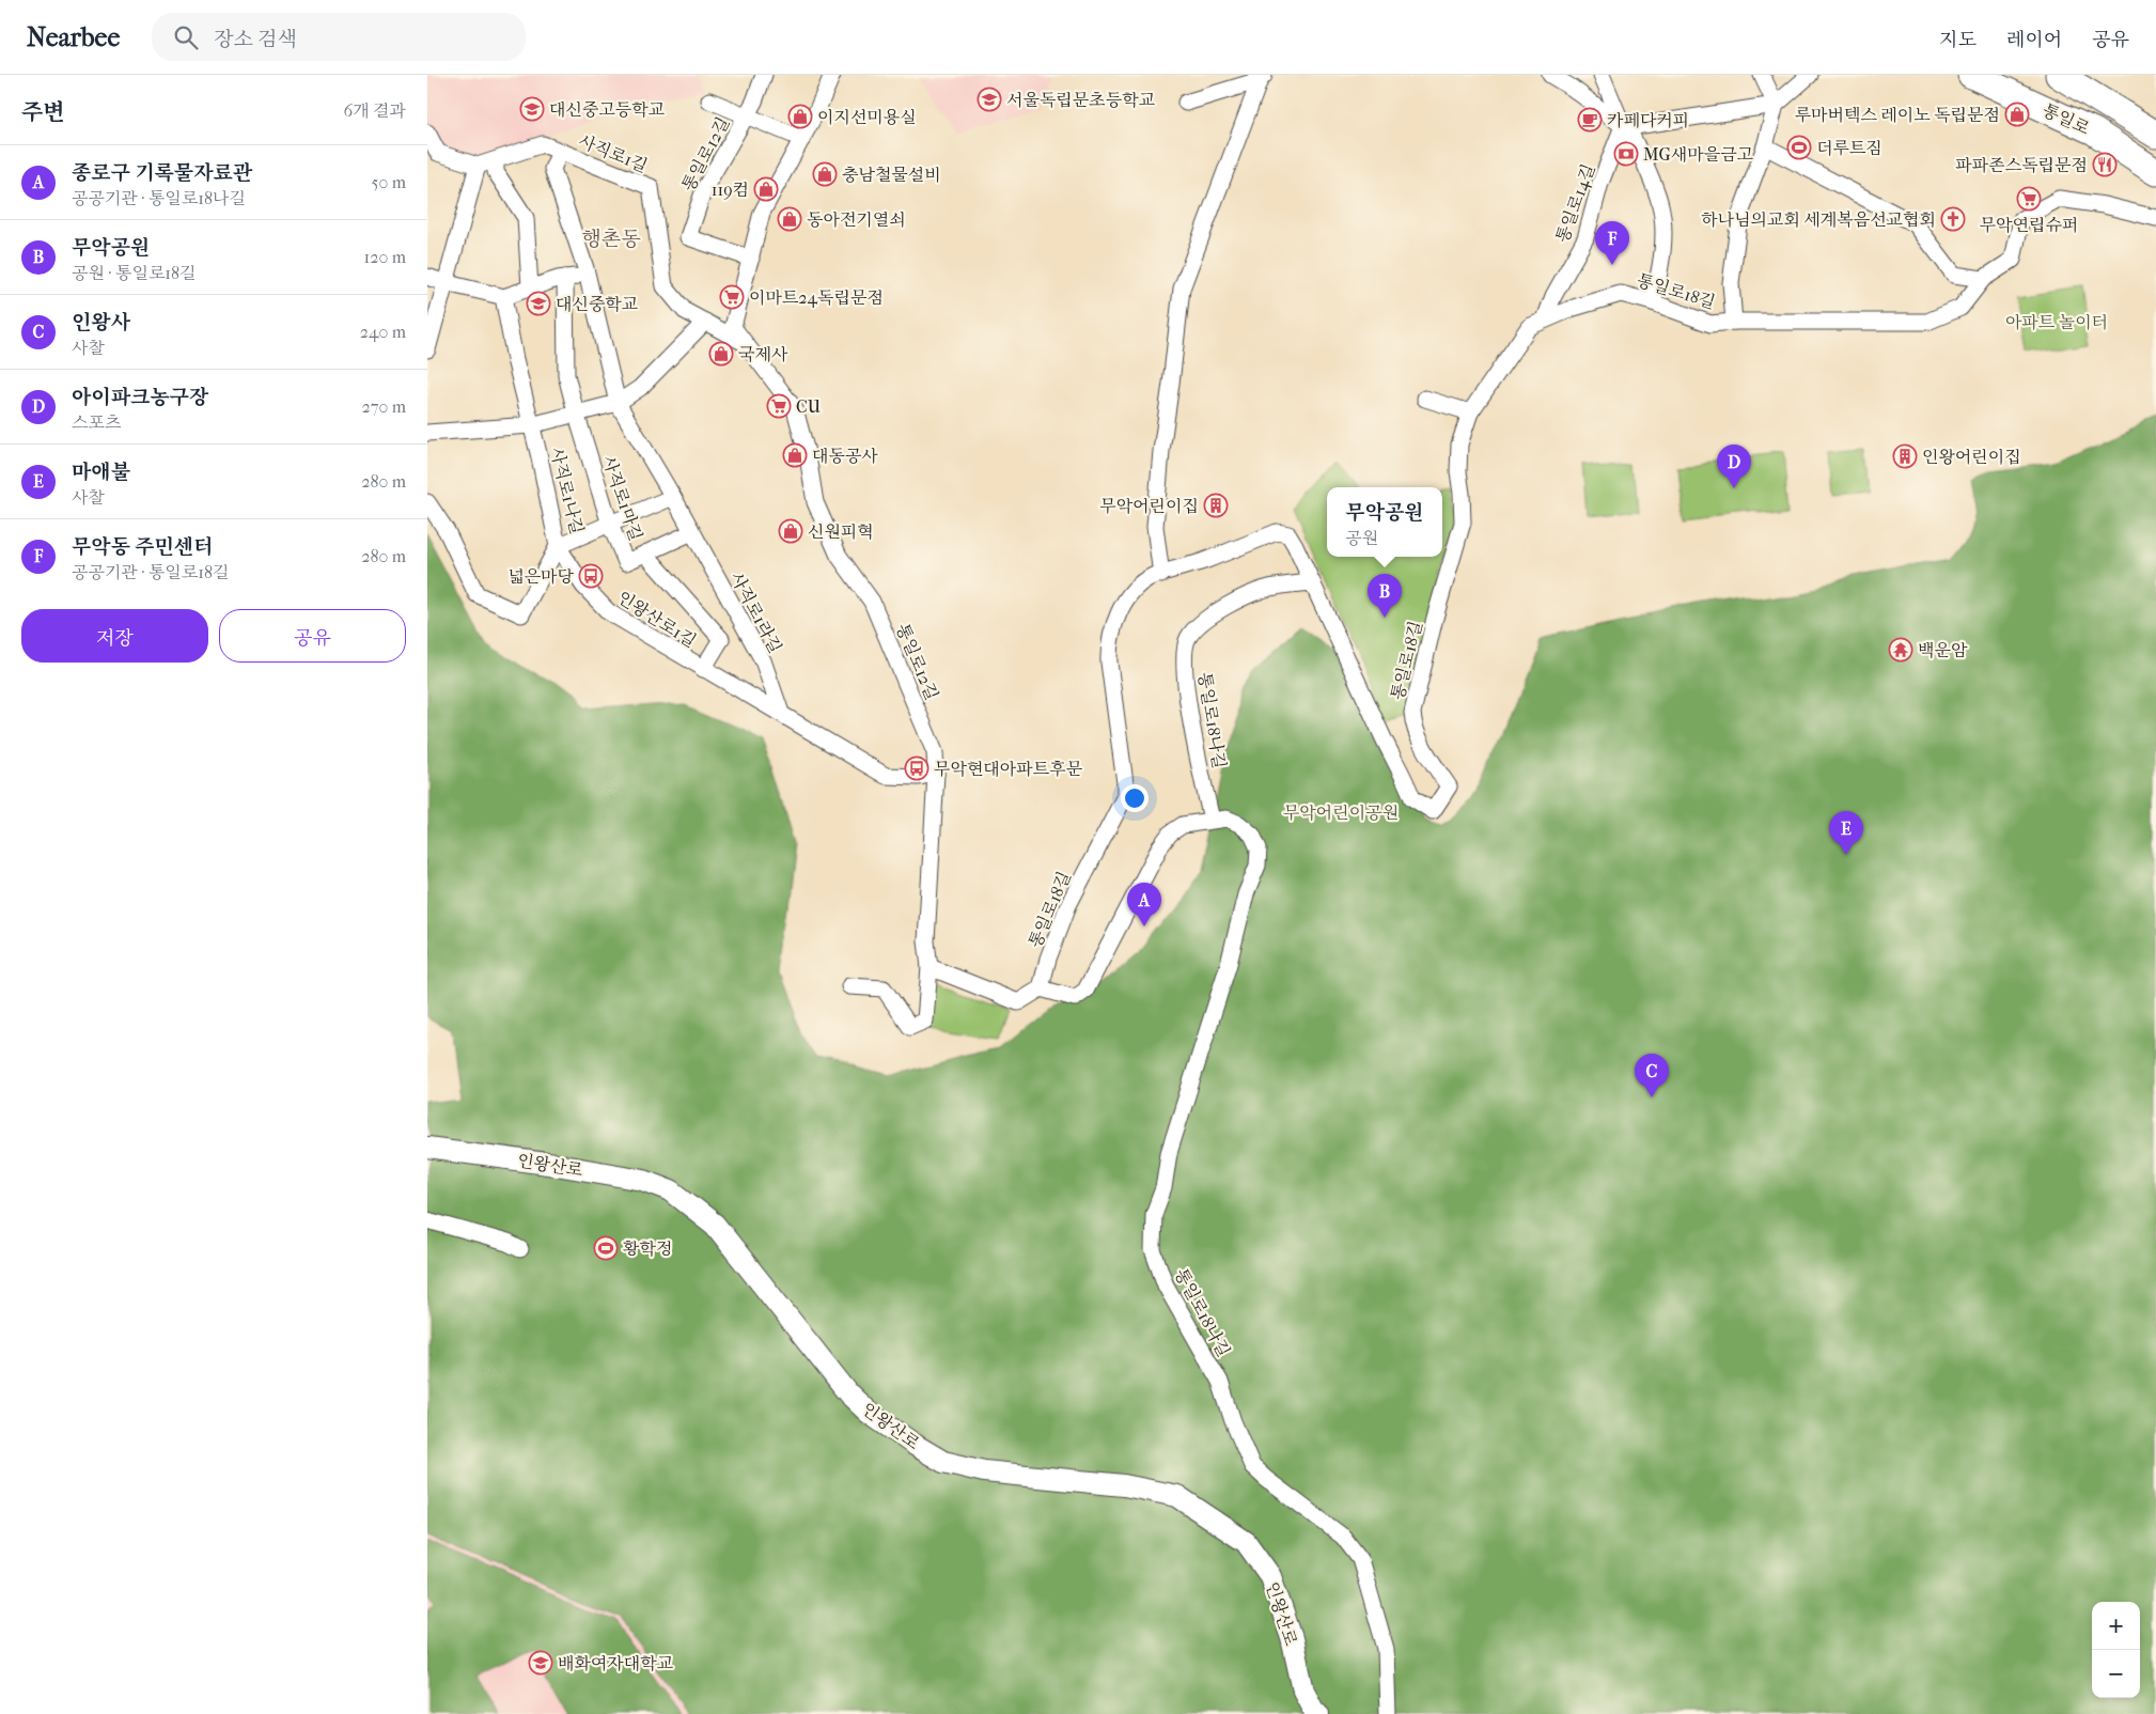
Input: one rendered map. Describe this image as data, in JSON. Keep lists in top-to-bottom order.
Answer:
{
  "streets": {
    "main road": ["통일로"],
    "street": [
      "사직로1길",
      "통일로12길",
      "통일로14길",
      "통일로18길",
      "사직로1나길",
      "사직로1마길",
      "사직로1라길",
      "인왕산로1길",
      "통일로18나길",
      "인왕산로"
    ]
  },
  "crossings": [
    ["사직로1길", "통일로12길"],
    ["사직로1길", "사직로1라길"],
    ["통일로12길", "인왕산로1길"],
    ["통일로14길", "통일로18길"],
    ["통일로18길", "통일로18나길"],
    ["사직로1나길", "사직로1마길"],
    ["사직로1나길", "인왕산로1길"],
    ["사직로1마길", "인왕산로1길"],
    ["사직로1라길", "인왕산로1길"]
  ],
  "districts": ["행촌동"],
  "parks": ["아파트 놀이터", "무악어린이공원"],
  "places": {
    "school or university": [
      "서울독립문초등학교",
      "대신중고등학교",
      "대신중학교",
      "배화여자대학교"
    ],
    "shop": [
      "루마버텍스 레이노 독립문점",
      "이지선미용실",
      "충남철물설비",
      "119컴",
      "동아전기열쇠",
      "국제사",
      "대동공사",
      "신원피혁"
    ],
    "cafe": ["카페다커피"],
    "sports": ["더루트짐", "황학정"],
    "bank": ["MG새마을금고"],
    "restaurant": ["파파존스독립문점"],
    "supermarket": ["무악연립슈퍼", "이마트24독립문점", "CU"],
    "church": ["하나님의교회 세계복음선교협회"],
    "building": ["인왕어린이집", "무악어린이집"],
    "bus stop": ["넓은마당", "무악현대아파트후문"],
    "temple": ["백운암"]
  },
  "page": {
    "header": "Nearbee",
    "search": "장소 검색",
    "nav": ["지도", "레이어", "공유"],
    "heading": ["주변", "6개 결과"],
    "list": [
      {
        "mark": "A",
        "name": "종로구 기록물자료관",
        "note": "공공기관 · 통일로18나길",
        "value": "50 m"
      },
      {
        "mark": "B",
        "name": "무악공원",
        "note": "공원 · 통일로18길",
        "value": "120 m"
      },
      {
        "mark": "C",
        "name": "인왕사",
        "note": "사찰",
        "value": "240 m"
      },
      {
        "mark": "D",
        "name": "아이파크농구장",
        "note": "스포츠",
        "value": "270 m"
      },
      {
        "mark": "E",
        "name": "마애불",
        "note": "사찰",
        "value": "280 m"
      },
      {
        "mark": "F",
        "name": "무악동 주민센터",
        "note": "공공기관 · 통일로18길",
        "value": "280 m"
      }
    ],
    "pins": [
      "F",
      "D",
      "B",
      "E",
      "A",
      "C"
    ],
    "popup": ["무악공원", "공원"],
    "buttons": ["저장", "공유"],
    "map_buttons": ["+", "−"]
  }
}
